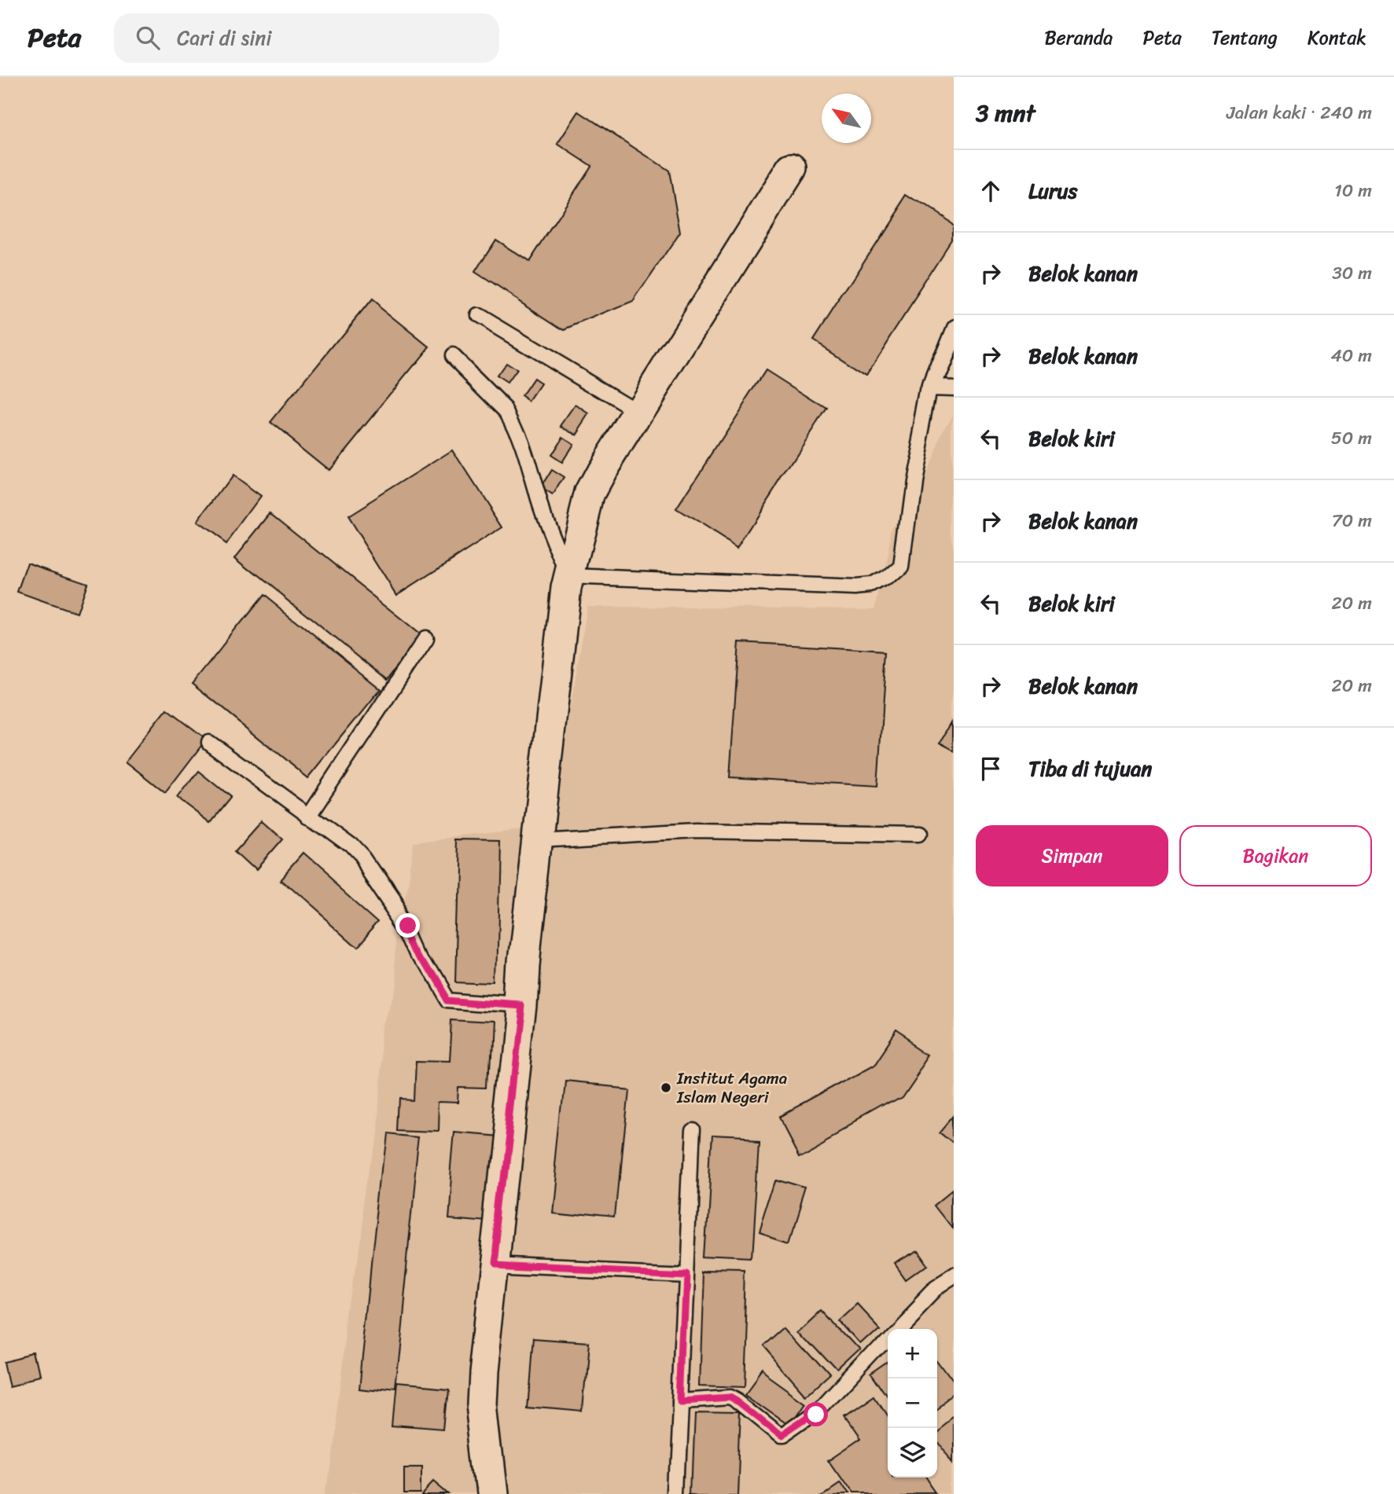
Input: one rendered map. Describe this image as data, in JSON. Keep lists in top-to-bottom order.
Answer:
{
  "places": ["Institut Agama Islam Negeri"],
  "north": "top left",
  "page": {
    "header": "Peta",
    "search": "Cari di sini",
    "nav": [
      "Beranda",
      "Peta",
      "Tentang",
      "Kontak"
    ],
    "heading": ["3 mnt", "Jalan kaki · 240 m"],
    "list": [
      ["Lurus", "10 m"],
      ["Belok kanan", "30 m"],
      ["Belok kanan", "40 m"],
      ["Belok kiri", "50 m"],
      ["Belok kanan", "70 m"],
      ["Belok kiri", "20 m"],
      ["Belok kanan", "20 m"],
      "Tiba di tujuan"
    ],
    "buttons": ["Simpan", "Bagikan"],
    "map_buttons": ["+", "−"]
  }
}
